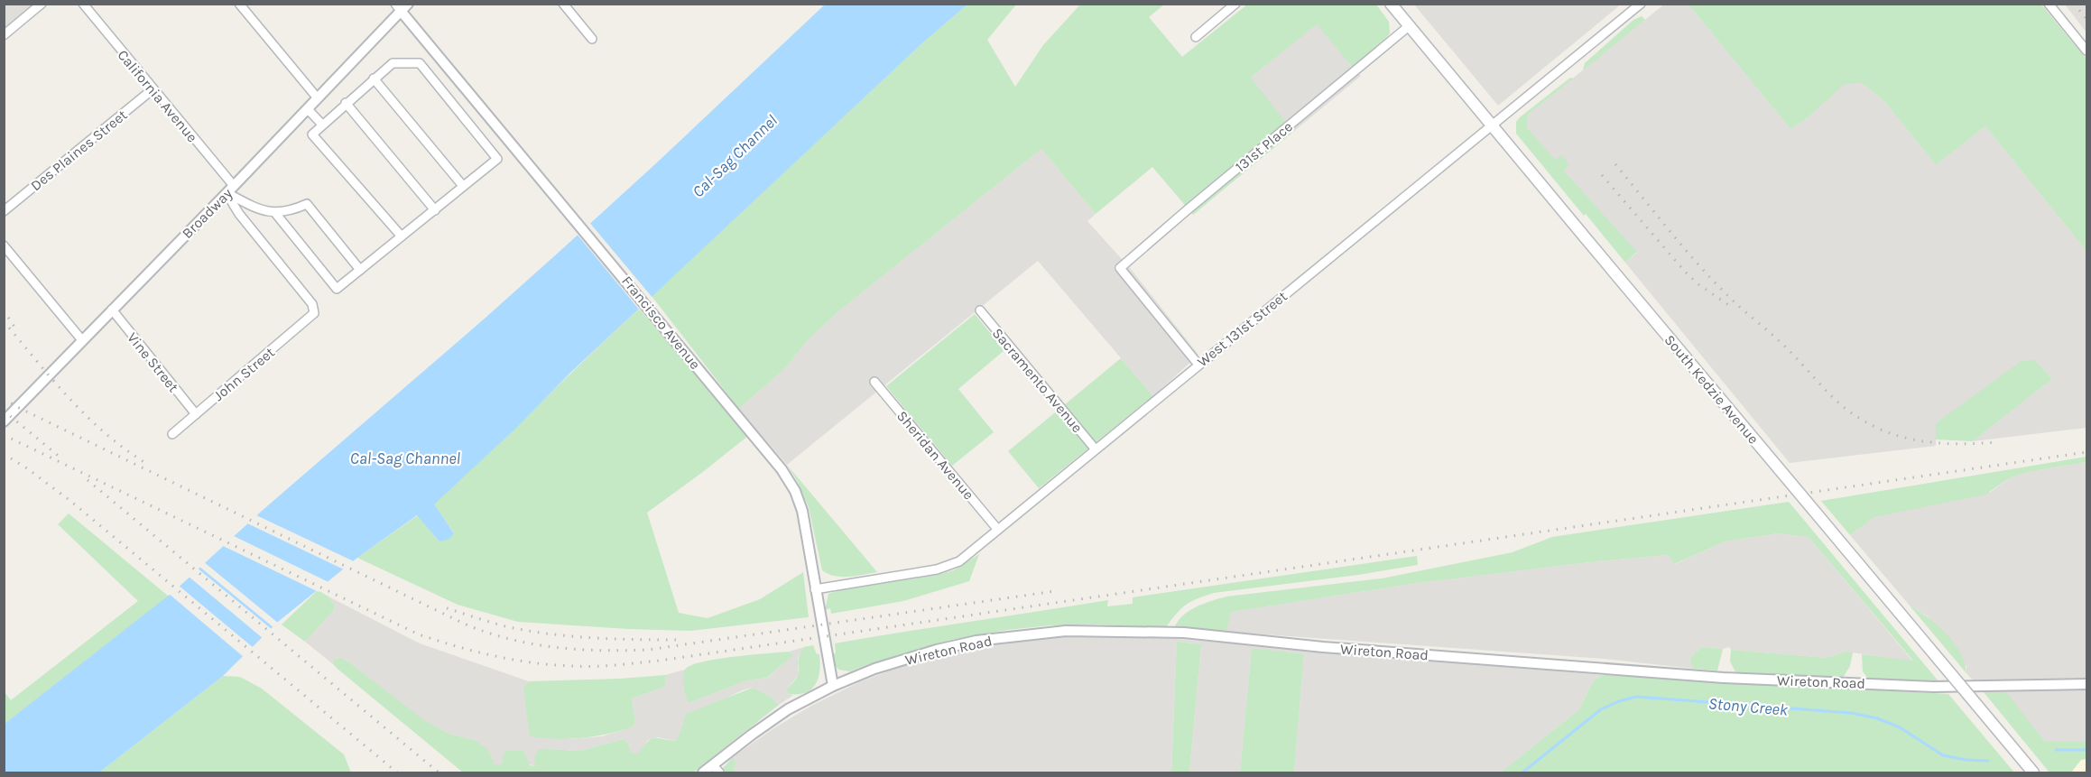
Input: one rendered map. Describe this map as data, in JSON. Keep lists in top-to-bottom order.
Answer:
{
  "streets": {
    "main road": ["South Kedzie Avenue"],
    "street": [
      "California Avenue",
      "131st Place",
      "Des Plaines Street",
      "Broadway",
      "Francisco Avenue",
      "West 131st Street",
      "Vine Street",
      "John Street",
      "Sacramento Avenue",
      "Sheridan Avenue",
      "Wireton Road"
    ]
  },
  "crossings": [
    ["California Avenue", "Des Plaines Street"],
    ["California Avenue", "Broadway"],
    ["California Avenue", "John Street"],
    ["131st Place", "West 131st Street"],
    ["131st Place", "South Kedzie Avenue"],
    ["Broadway", "Francisco Avenue"],
    ["Broadway", "Vine Street"],
    ["Francisco Avenue", "West 131st Street"],
    ["Francisco Avenue", "Wireton Road"],
    ["West 131st Street", "Sacramento Avenue"],
    ["West 131st Street", "South Kedzie Avenue"],
    ["West 131st Street", "Sheridan Avenue"],
    ["Vine Street", "John Street"]
  ],
  "water": ["Cal-Sag Channel", "Stony Creek"]
}
